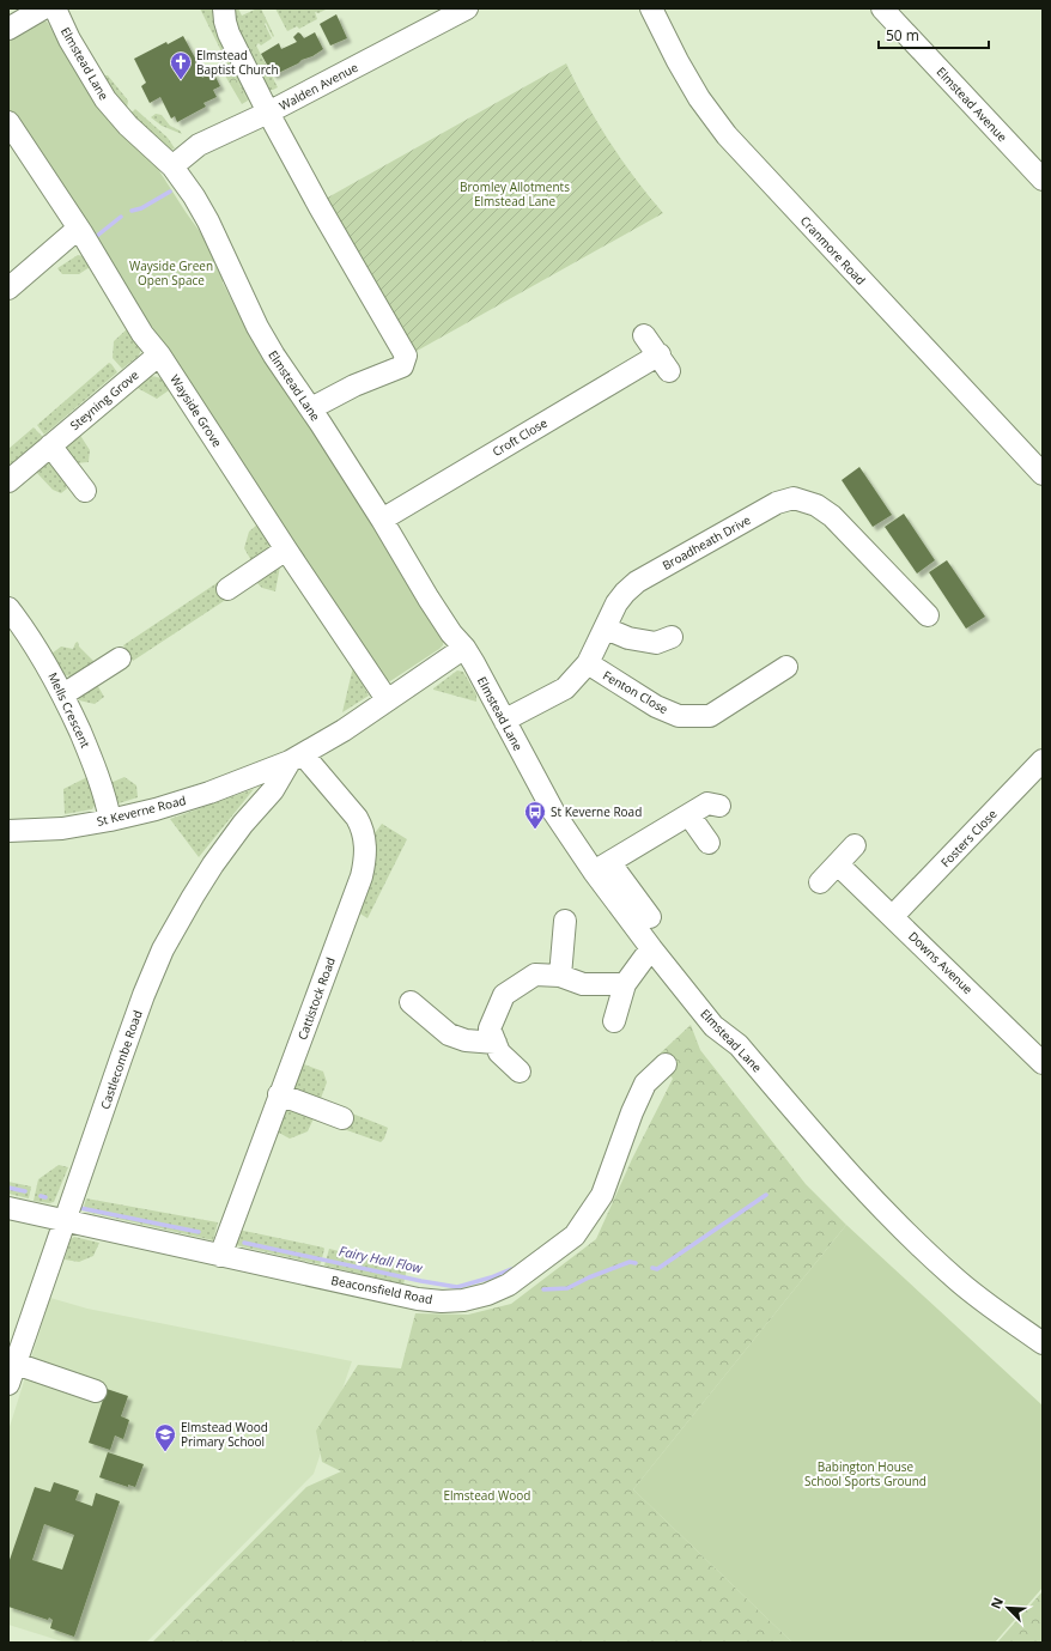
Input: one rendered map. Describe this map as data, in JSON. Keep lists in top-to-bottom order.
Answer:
{
  "streets": {
    "street": [
      "Elmstead Lane",
      "Walden Avenue",
      "Elmstead Avenue",
      "Cranmore Road",
      "Steyning Grove",
      "Wayside Grove",
      "Croft Close",
      "Broadheath Drive",
      "Fenton Close",
      "Mells Crescent",
      "St Keverne Road",
      "Fosters Close",
      "Downs Avenue",
      "Cattistock Road",
      "Castlecombe Road",
      "Beaconsfield Road"
    ]
  },
  "crossings": [
    ["Elmstead Lane", "Walden Avenue"],
    ["Elmstead Lane", "Croft Close"],
    ["Elmstead Lane", "Broadheath Drive"],
    ["Elmstead Lane", "St Keverne Road"],
    ["Steyning Grove", "Wayside Grove"],
    ["Wayside Grove", "St Keverne Road"],
    ["Broadheath Drive", "Fenton Close"],
    ["Mells Crescent", "St Keverne Road"],
    ["St Keverne Road", "Cattistock Road"],
    ["St Keverne Road", "Castlecombe Road"],
    ["Fosters Close", "Downs Avenue"],
    ["Cattistock Road", "Castlecombe Road"],
    ["Cattistock Road", "Beaconsfield Road"],
    ["Castlecombe Road", "Beaconsfield Road"]
  ],
  "water": ["Fairy Hall Flow"],
  "parks": [
    "Bromley Allotments Elmstead Lane",
    "Wayside Green Open Space",
    "Babington House School Sports Ground",
    "Elmstead Wood"
  ],
  "places": {
    "church": ["Elmstead Baptist Church"],
    "bus stop": ["St Keverne Road"],
    "school or university": ["Elmstead Wood Primary School"]
  },
  "scale_bar": "50 m",
  "north": "top left"
}
